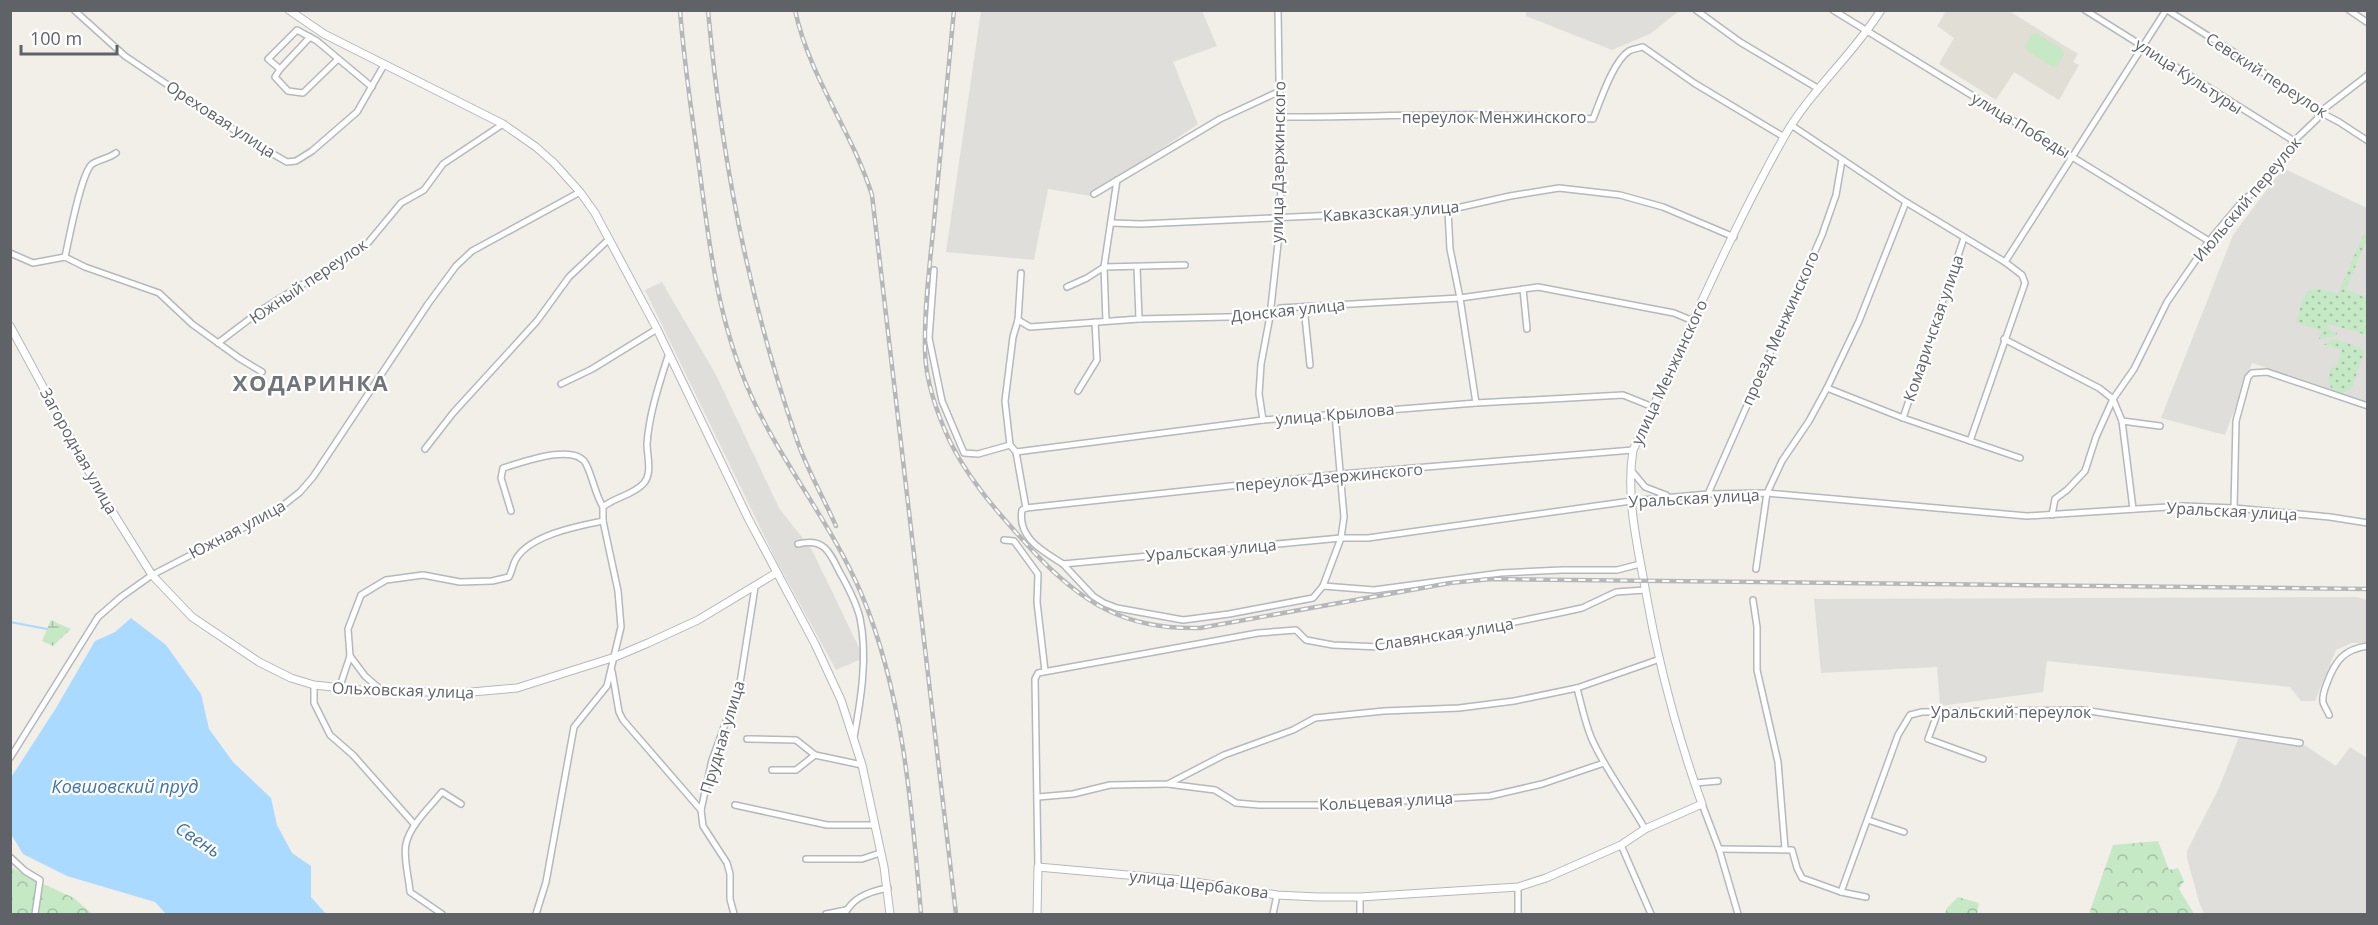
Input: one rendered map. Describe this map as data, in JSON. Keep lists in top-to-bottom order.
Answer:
{
  "streets": {
    "street": [
      "Севский переулок",
      "улица Культуры",
      "переулок Менжинского",
      "Ореховая улица",
      "улица Победы",
      "улица Дзержинского",
      "Июльский переулок",
      "Кавказская улица",
      "Южный переулок",
      "Донская улица",
      "проезд Менжинского",
      "Комаричская улица",
      "улица Менжинского",
      "улица Крылова",
      "Загородная улица",
      "переулок Дзержинского",
      "Уральская улица",
      "Южная улица",
      "Славянская улица",
      "Ольховская улица",
      "Уральский переулок",
      "Прудная улица",
      "Кольцевая улица",
      "улица Щербакова"
    ]
  },
  "crossings": [
    ["Севский переулок", "Июльский переулок"],
    ["улица Культуры", "Июльский переулок"],
    ["переулок Менжинского", "улица Дзержинского"],
    ["переулок Менжинского", "улица Менжинского"],
    ["улица Победы", "Июльский переулок"],
    ["улица Победы", "улица Менжинского"],
    ["улица Дзержинского", "Кавказская улица"],
    ["улица Дзержинского", "Донская улица"],
    ["улица Дзержинского", "улица Крылова"],
    ["Июльский переулок", "Уральская улица"],
    ["Кавказская улица", "улица Менжинского"],
    ["Донская улица", "улица Менжинского"],
    ["проезд Менжинского", "Уральская улица"],
    ["улица Менжинского", "улица Крылова"],
    ["улица Менжинского", "переулок Дзержинского"],
    ["улица Менжинского", "Уральская улица"],
    ["улица Менжинского", "Славянская улица"],
    ["улица Менжинского", "Кольцевая улица"],
    ["улица Менжинского", "улица Щербакова"],
    ["Загородная улица", "Южная улица"],
    ["Загородная улица", "Ольховская улица"],
    ["Южная улица", "Ольховская улица"],
    ["Славянская улица", "Кольцевая улица"],
    ["Ольховская улица", "Прудная улица"]
  ],
  "districts": ["ХОДАРИНКА"],
  "water": ["Ковшовский пруд", "Свень"],
  "scale_bar": "100 m"
}
